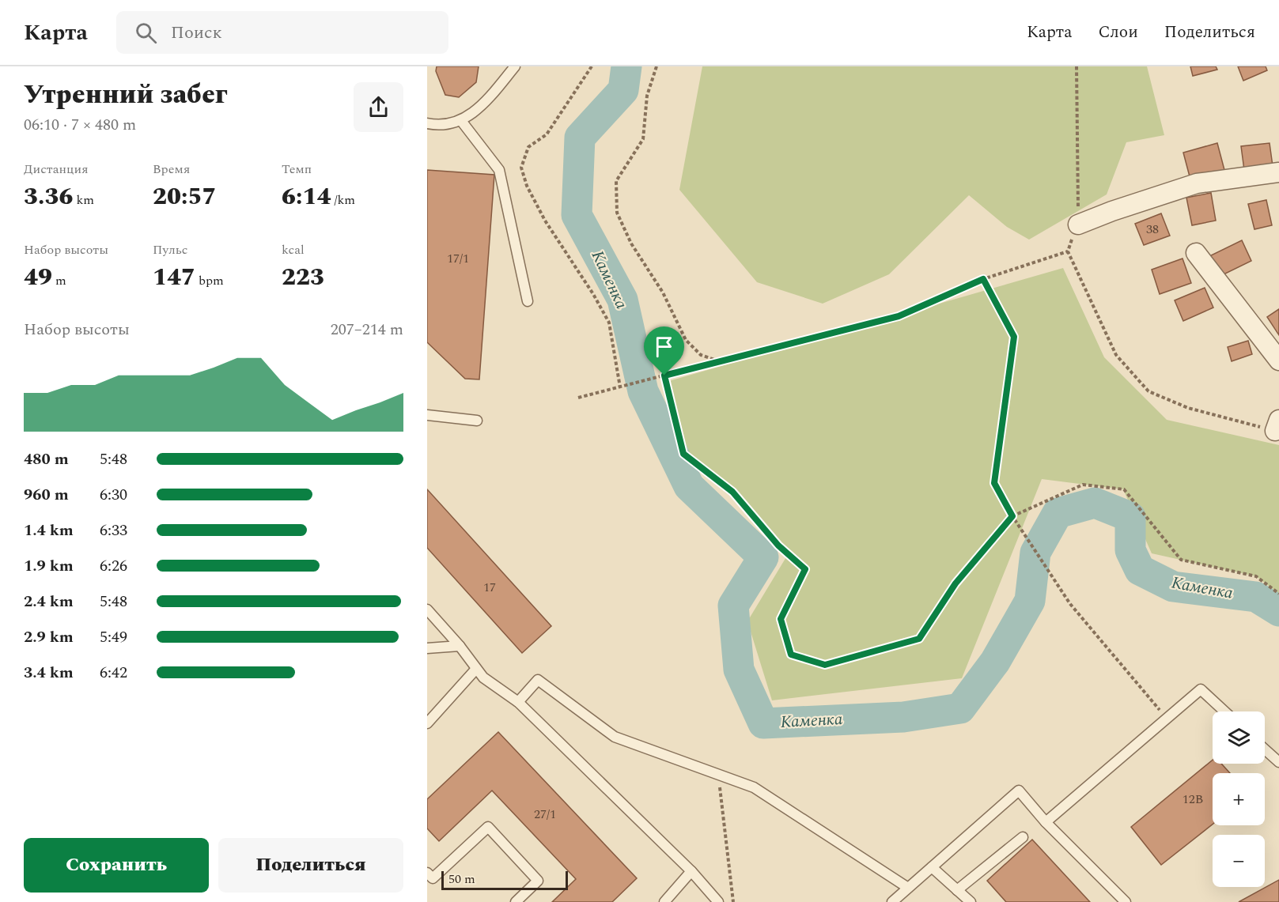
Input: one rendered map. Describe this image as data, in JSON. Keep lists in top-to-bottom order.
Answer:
{
  "water": ["Каменка"],
  "house_numbers": [
    "38",
    "17/1",
    "17",
    "12В",
    "27/1"
  ],
  "scale_bar": "50 m",
  "page": {
    "header": "Карта",
    "search": "Поиск",
    "nav": ["Карта", "Слои", "Поделиться"],
    "heading": ["Утренний забег", "06:10 · 7 × 480 m"],
    "stats": [
      ["Дистанция", "3.36 km"],
      ["Время", "20:57"],
      ["Темп", "6:14 /km"],
      ["Набор высоты", "49 m"],
      ["Пульс", "147 bpm"],
      ["kcal", "223"]
    ],
    "chart": ["Набор высоты", "207–214 m"],
    "list": [
      {
        "name": "480 m",
        "note": "5:48"
      },
      {
        "name": "960 m",
        "note": "6:30"
      },
      {
        "name": "1.4 km",
        "note": "6:33"
      },
      {
        "name": "1.9 km",
        "note": "6:26"
      },
      {
        "name": "2.4 km",
        "note": "5:48"
      },
      {
        "name": "2.9 km",
        "note": "5:49"
      },
      {
        "name": "3.4 km",
        "note": "6:42"
      }
    ],
    "map_buttons": ["+", "−"],
    "buttons": ["Сохранить", "Поделиться"],
    "scale": "50 m"
  }
}
